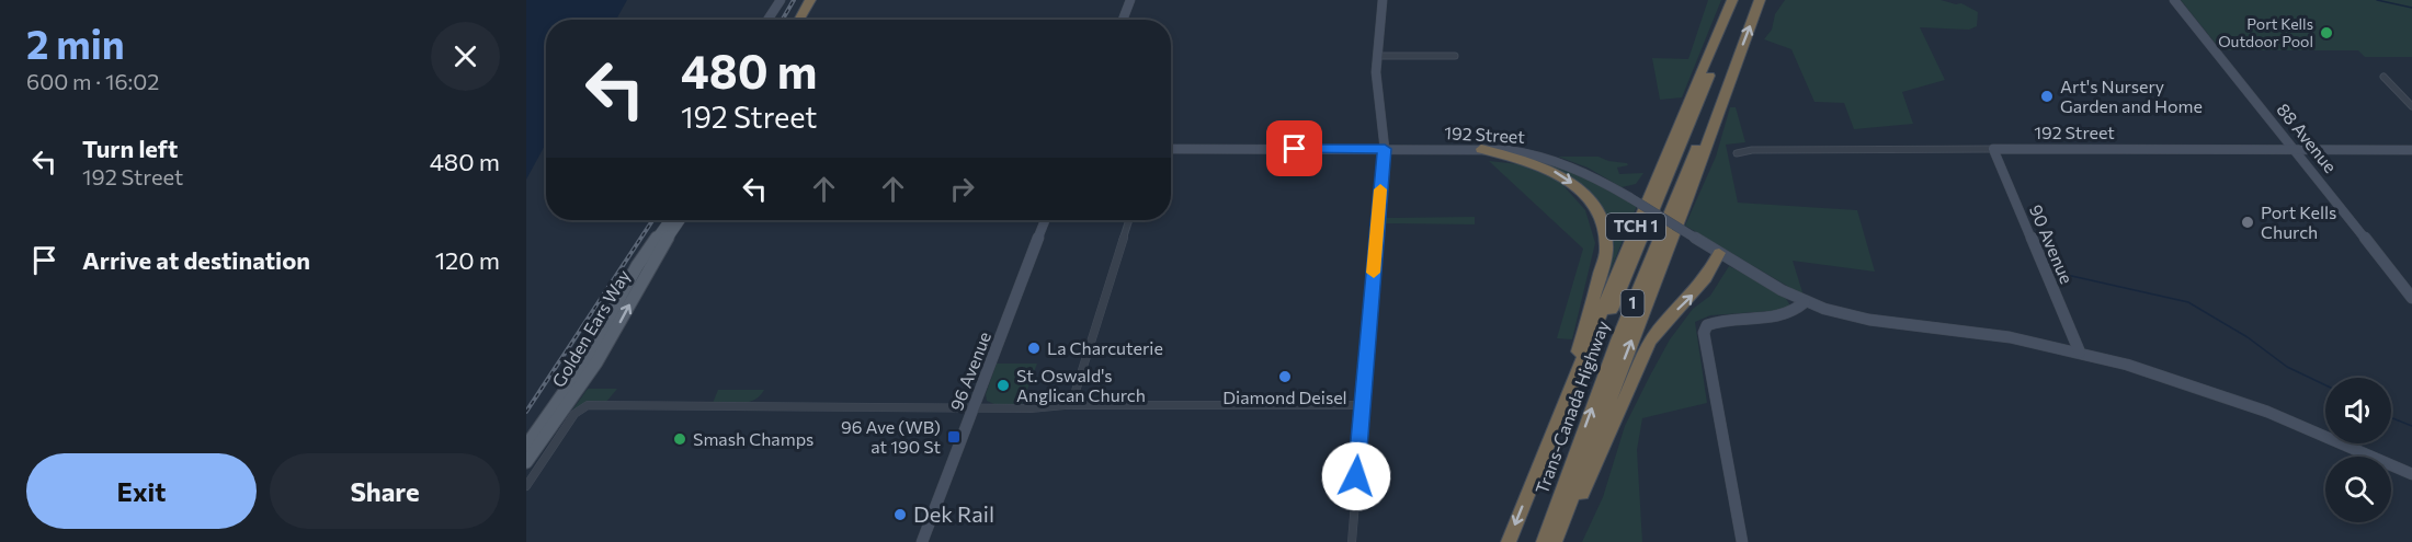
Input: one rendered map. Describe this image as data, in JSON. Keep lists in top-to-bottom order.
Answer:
{
  "streets": {
    "highway": ["TCH 1", "1", "Trans-Canada Highway"],
    "main road": [
      "192 Street",
      "88 Avenue",
      "90 Avenue",
      "Golden Ears Way",
      "96 Avenue"
    ]
  },
  "crossings": [
    ["192 Street", "88 Avenue"],
    ["192 Street", "90 Avenue"]
  ],
  "places": {
    "other": [
      "Port Kells Outdoor Pool",
      "Art's Nursery Garden and Home",
      "Port Kells Church",
      "La Charcuterie",
      "Diamond Deisel",
      "St. Oswald's Anglican Church",
      "Smash Champs",
      "Dek Rail"
    ],
    "transit": ["96 Ave (WB) at 190 St"]
  },
  "page": {
    "heading": ["2 min", "600 m · 16:02"],
    "turn": ["480 m", "192 Street"],
    "list": [
      {
        "name": "Turn left",
        "note": "192 Street",
        "value": "480 m"
      },
      {
        "name": "Arrive at destination",
        "value": "120 m"
      }
    ],
    "buttons": ["Exit", "Share"]
  }
}
